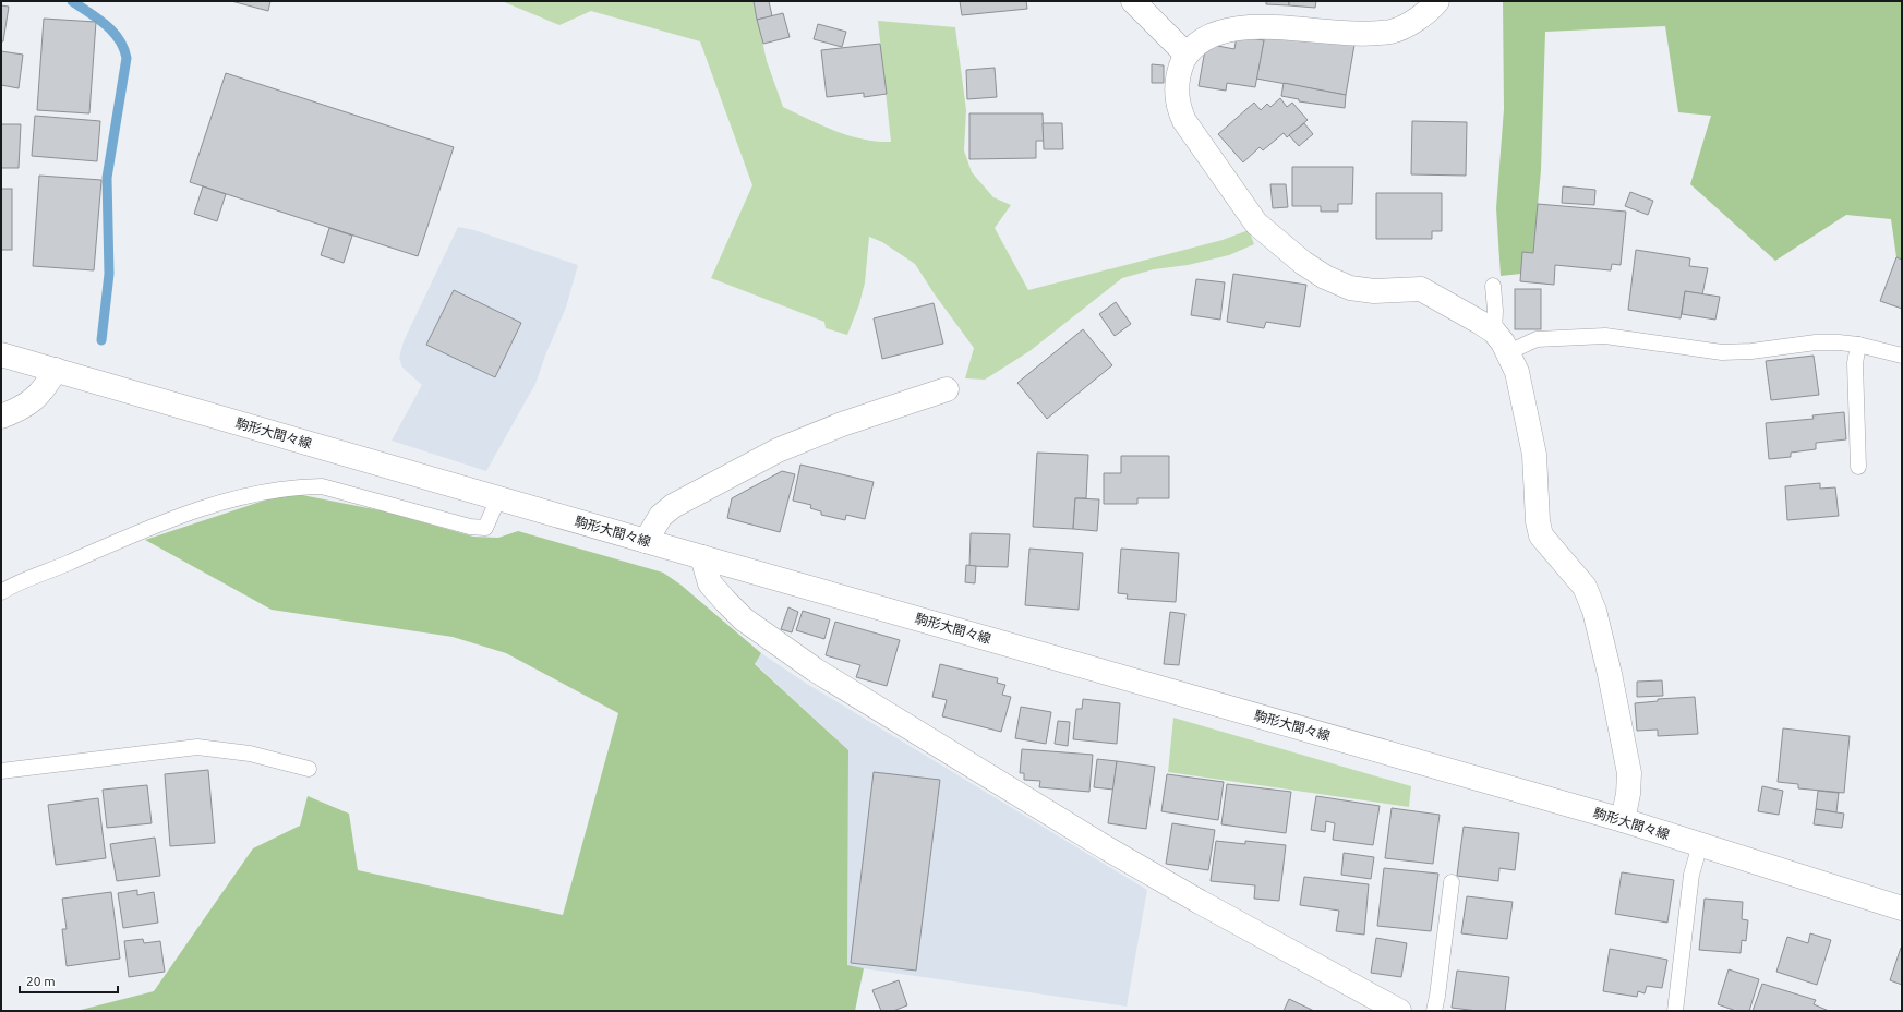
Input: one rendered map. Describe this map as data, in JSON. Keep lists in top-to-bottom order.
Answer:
{
  "streets": {
    "street": ["駒形大間々線"]
  },
  "scale_bar": "20 m"
}
